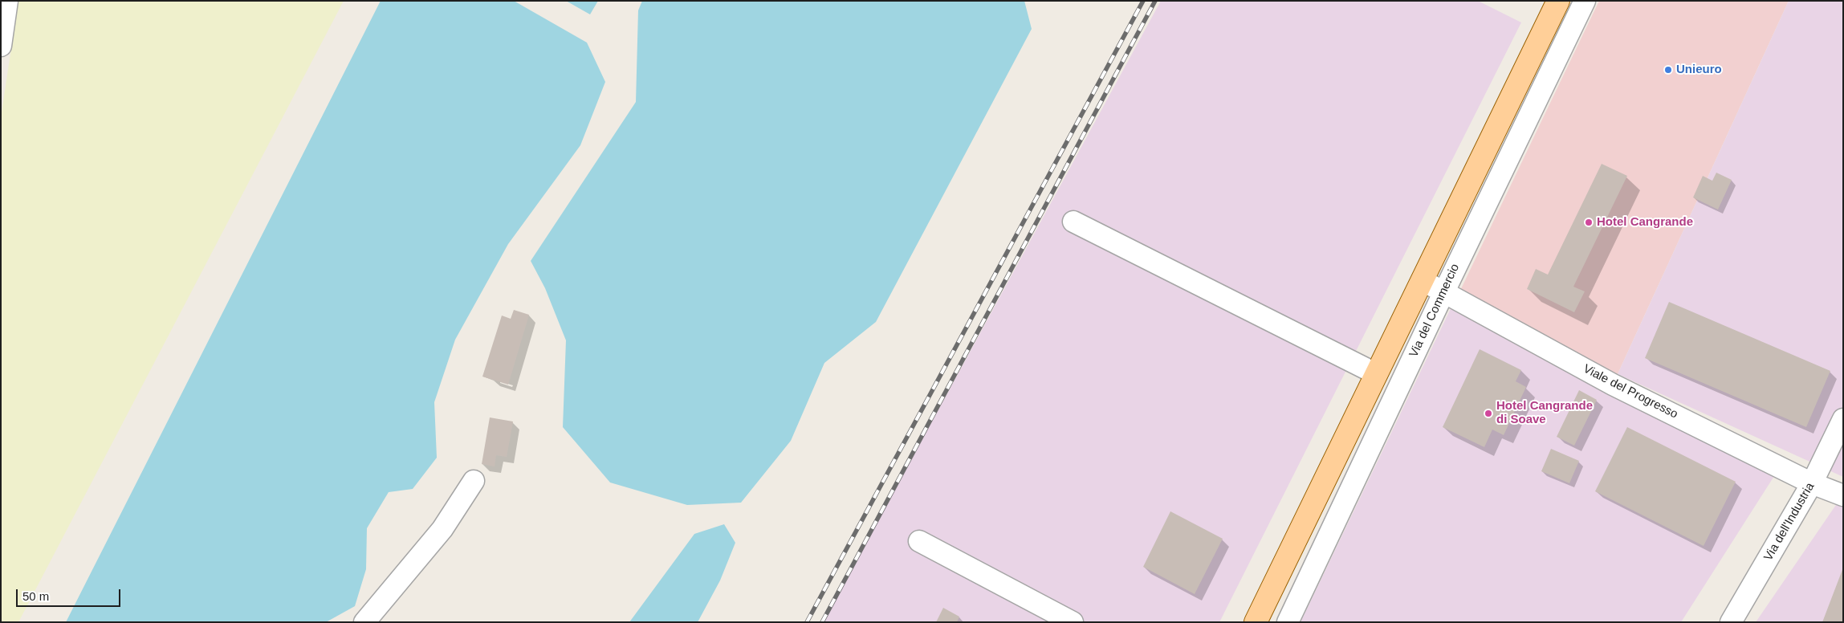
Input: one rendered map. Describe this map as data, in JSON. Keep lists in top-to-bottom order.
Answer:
{
  "streets": {
    "street": ["Via del Commercio", "Viale del Progresso", "Via dell'Industria"]
  },
  "crossings": [
    ["Via del Commercio", "Viale del Progresso"],
    ["Viale del Progresso", "Via dell'Industria"]
  ],
  "places": ["Unieuro", "Hotel Cangrande", "Hotel Cangrande di Soave"],
  "scale_bar": "50 m"
}
